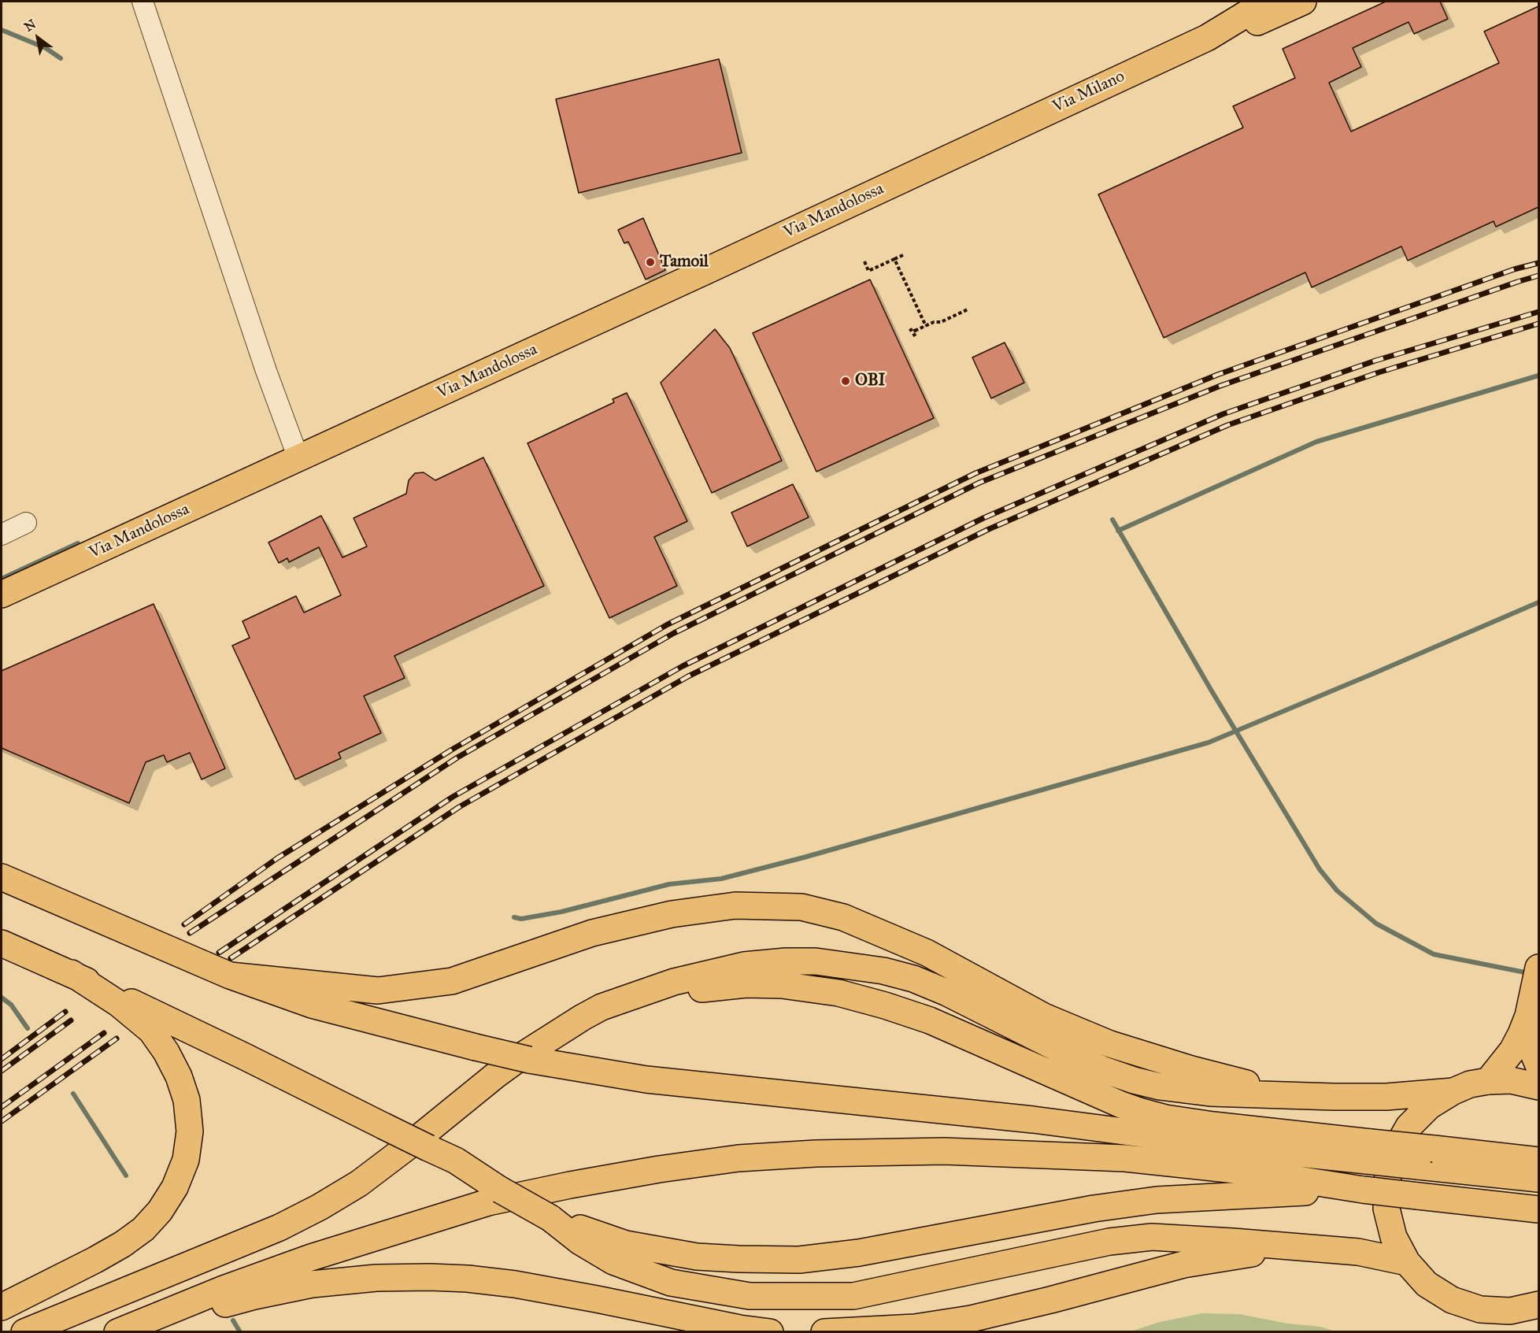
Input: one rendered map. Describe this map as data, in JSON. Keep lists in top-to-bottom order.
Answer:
{
  "streets": {
    "main road": ["Via Milano", "Via Mandolossa"]
  },
  "crossings": [
    ["Via Milano", "Via Mandolossa"]
  ],
  "places": ["Tamoil", "OBI"],
  "north": "top left"
}
